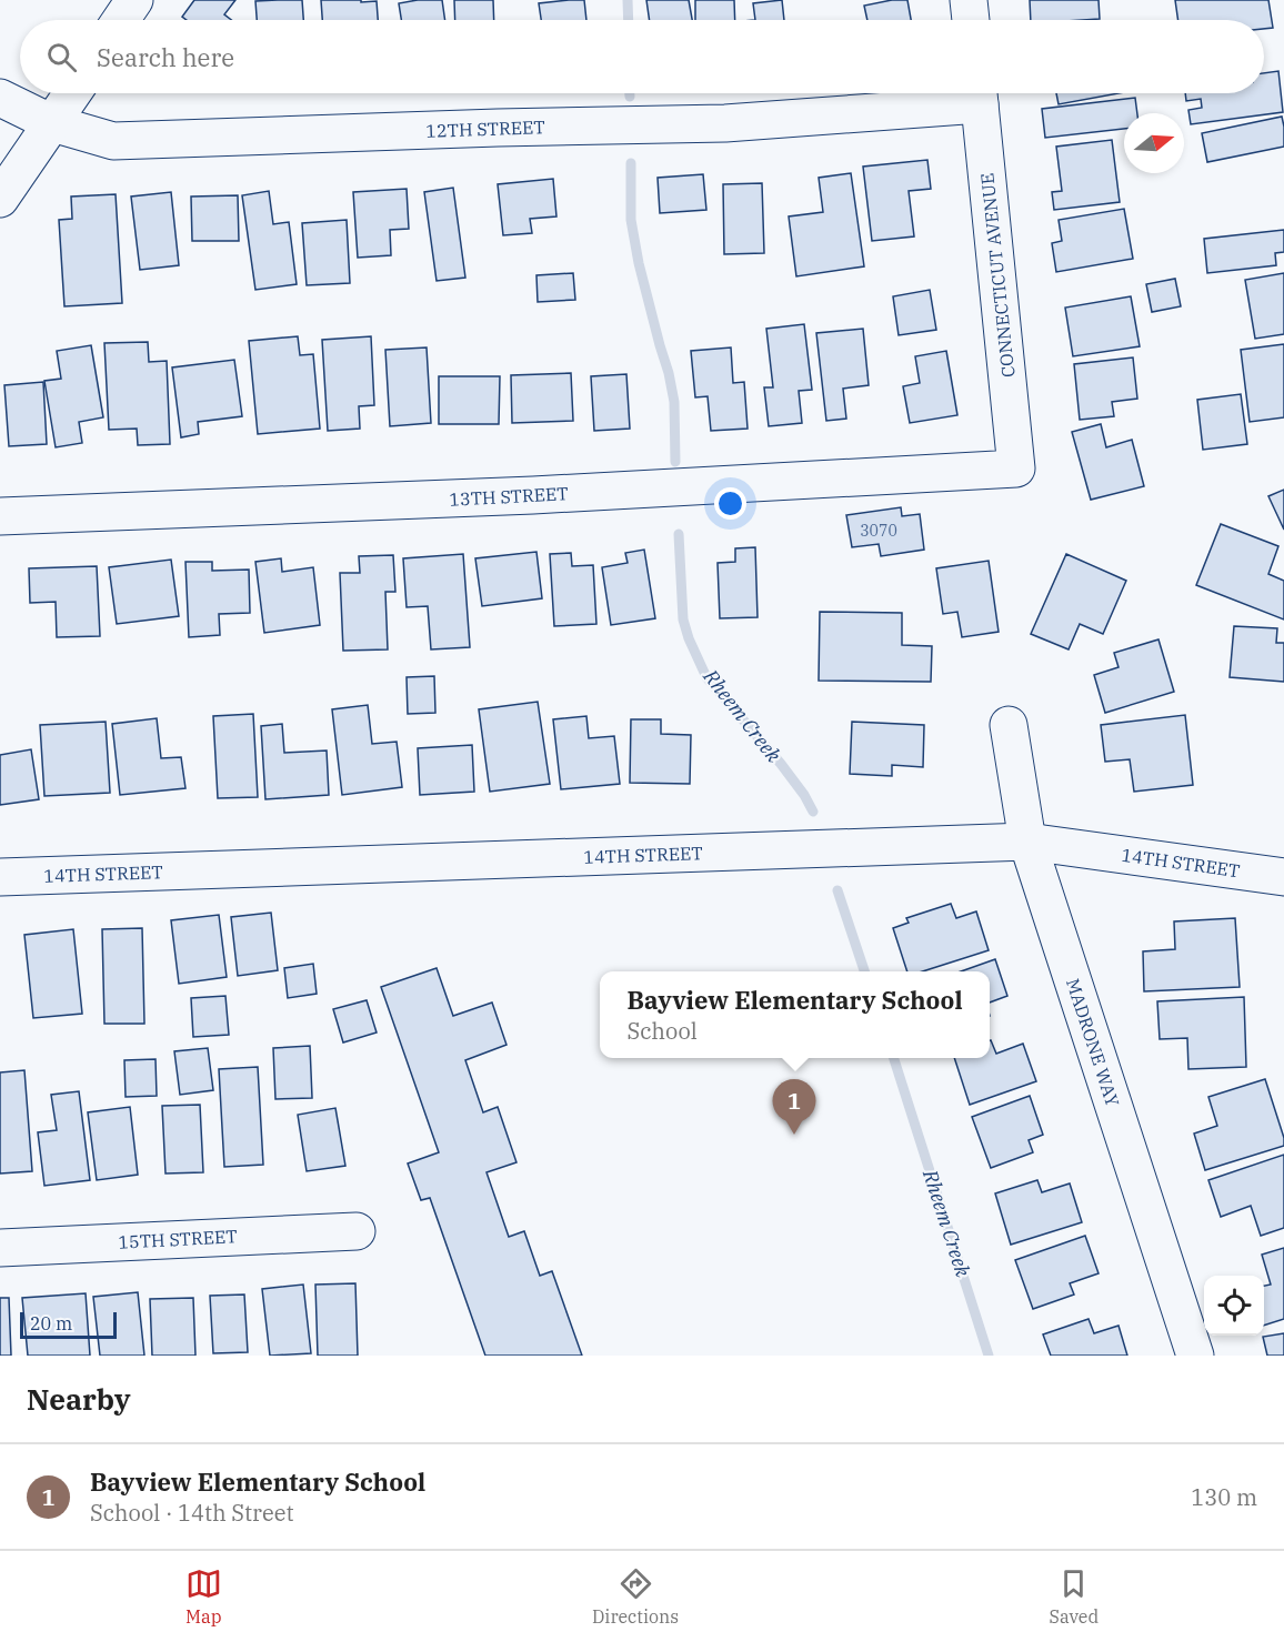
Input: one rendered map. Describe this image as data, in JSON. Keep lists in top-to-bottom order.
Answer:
{
  "streets": {
    "street": [
      "12TH STREET",
      "CONNECTICUT AVENUE",
      "13TH STREET",
      "14TH STREET",
      "MADRONE WAY",
      "15TH STREET"
    ]
  },
  "crossings": [
    ["12TH STREET", "CONNECTICUT AVENUE"],
    ["CONNECTICUT AVENUE", "13TH STREET"],
    ["14TH STREET", "MADRONE WAY"]
  ],
  "water": ["Rheem Creek"],
  "house_numbers": ["3070"],
  "scale_bar": "20 m",
  "north": "right",
  "page": {
    "search": "Search here",
    "popup": ["Bayview Elementary School", "School"],
    "pins": "1",
    "scale": "20 m",
    "heading": "Nearby",
    "list": [
      {
        "mark": "1",
        "name": "Bayview Elementary School",
        "note": "School · 14th Street",
        "value": "130 m"
      }
    ],
    "nav": ["Map", "Directions", "Saved"]
  }
}
